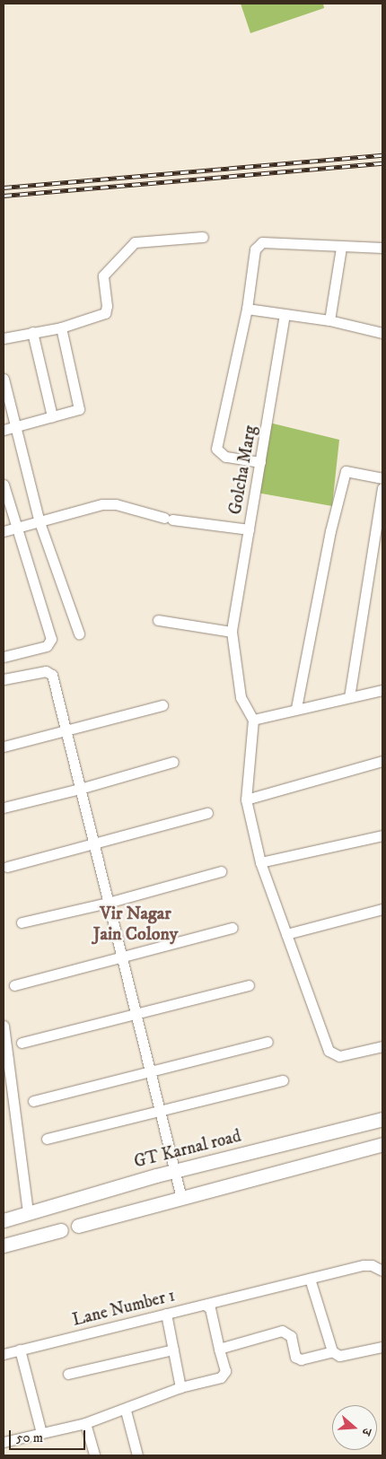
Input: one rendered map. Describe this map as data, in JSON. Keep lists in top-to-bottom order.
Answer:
{
  "streets": {
    "main road": ["GT Karnal road"],
    "street": ["Golcha Marg", "Lane Number 1"]
  },
  "districts": ["Vir Nagar Jain Colony"],
  "scale_bar": "50 m",
  "north": "right"
}
